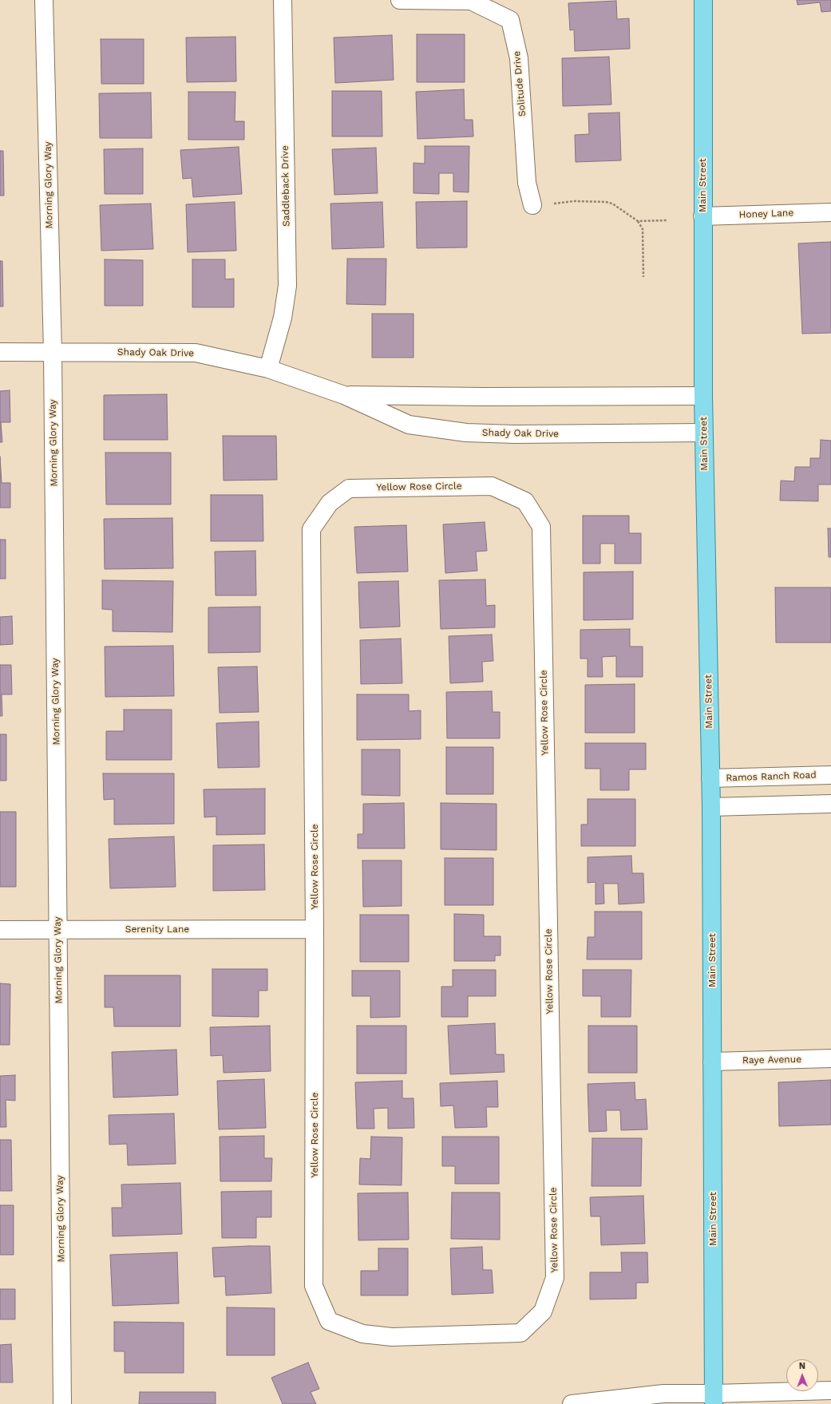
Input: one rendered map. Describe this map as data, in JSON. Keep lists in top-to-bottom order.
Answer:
{
  "streets": {
    "main road": ["Main Street"],
    "street": [
      "Solitude Drive",
      "Morning Glory Way",
      "Saddleback Drive",
      "Honey Lane",
      "Shady Oak Drive",
      "Yellow Rose Circle",
      "Ramos Ranch Road",
      "Serenity Lane",
      "Raye Avenue"
    ]
  },
  "crossings": [
    ["Morning Glory Way", "Shady Oak Drive"],
    ["Morning Glory Way", "Serenity Lane"],
    ["Main Street", "Honey Lane"],
    ["Main Street", "Shady Oak Drive"],
    ["Main Street", "Ramos Ranch Road"],
    ["Main Street", "Raye Avenue"],
    ["Saddleback Drive", "Shady Oak Drive"],
    ["Yellow Rose Circle", "Serenity Lane"]
  ],
  "north": "top"
}
